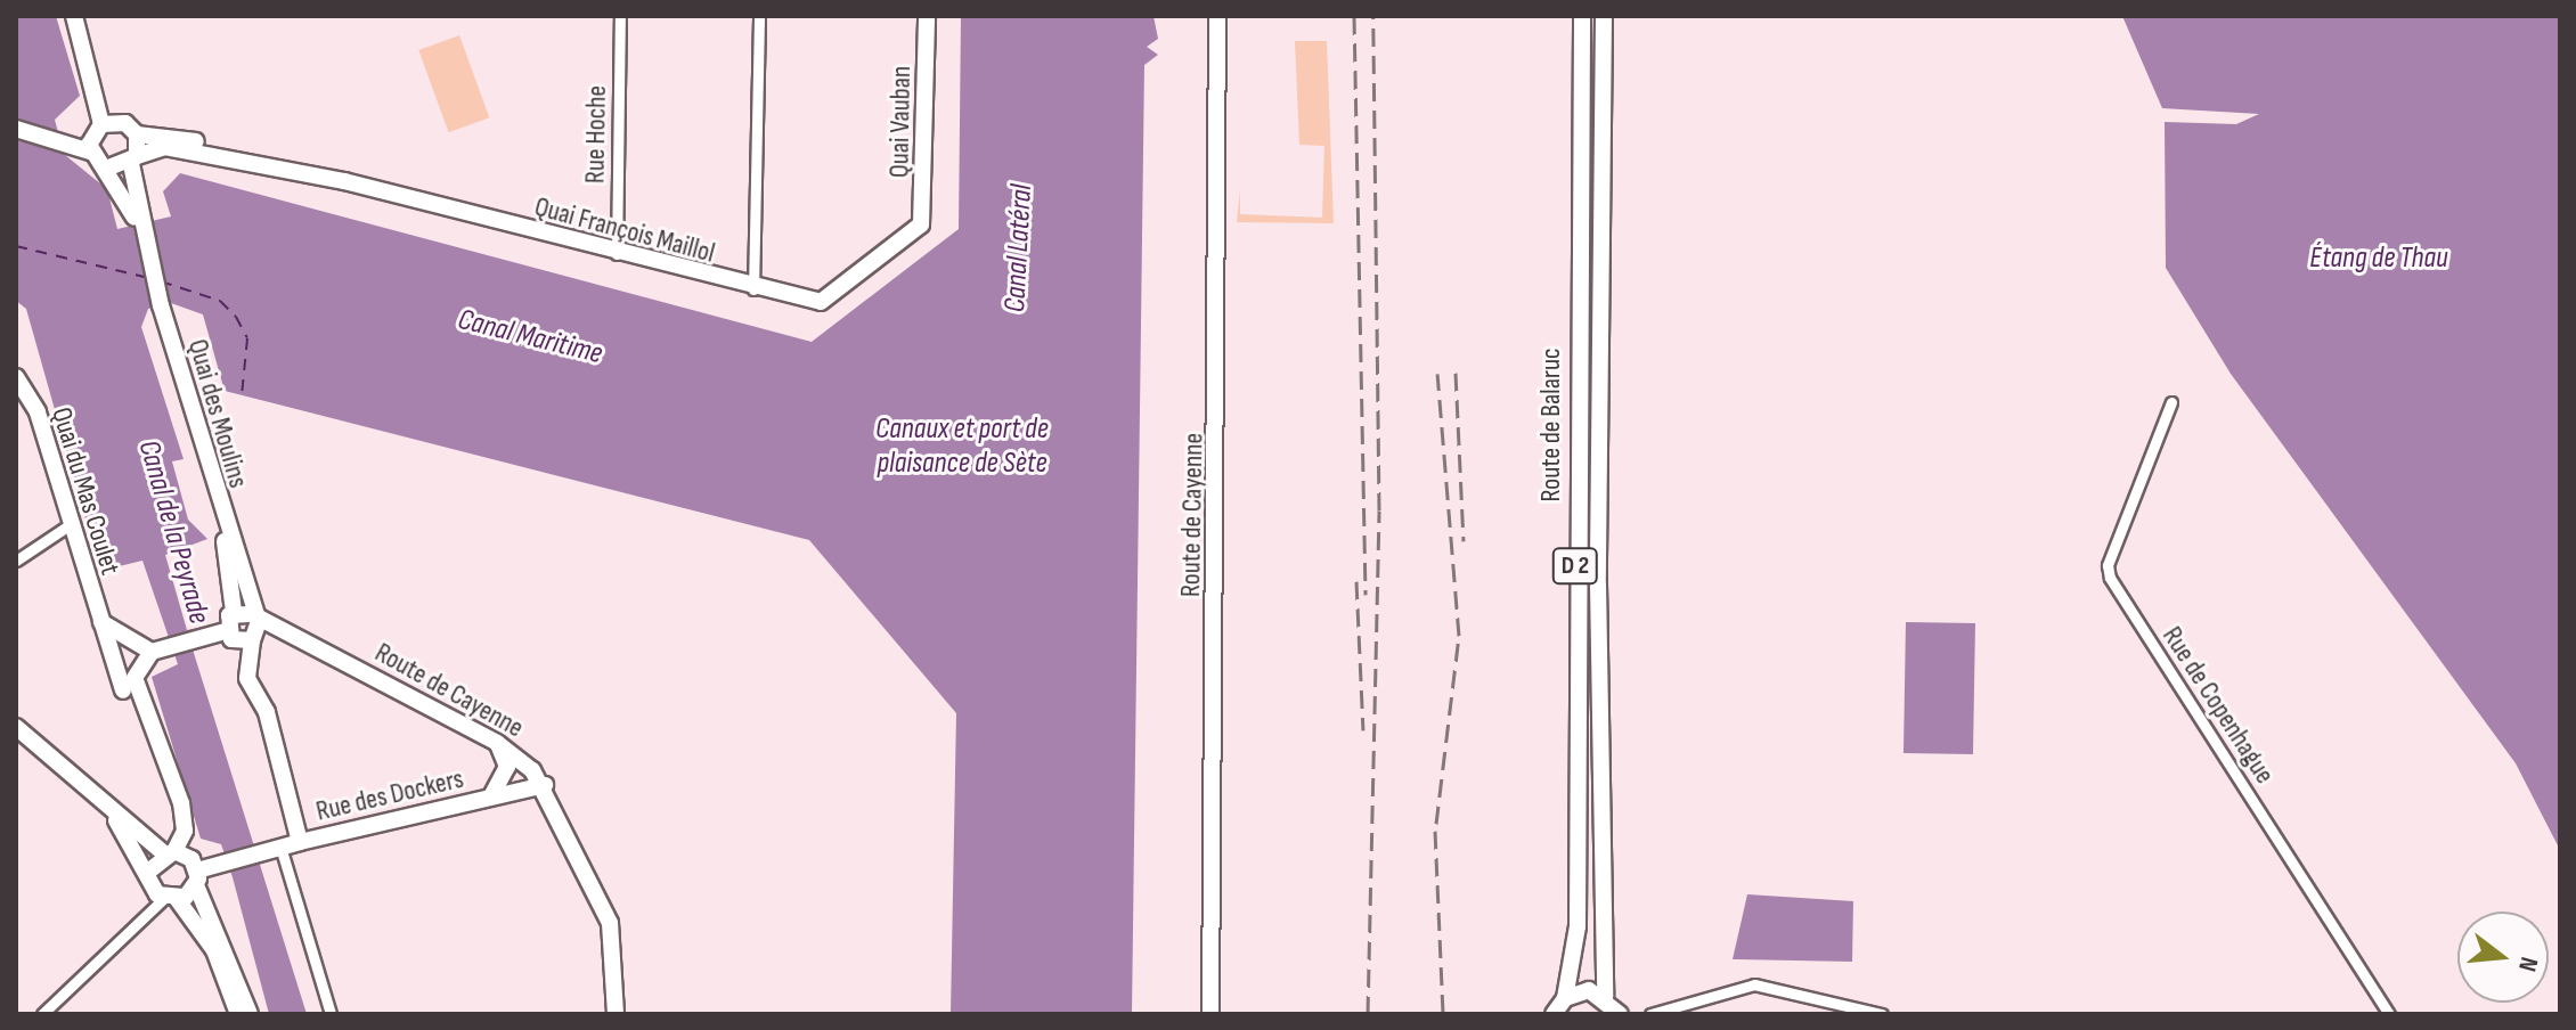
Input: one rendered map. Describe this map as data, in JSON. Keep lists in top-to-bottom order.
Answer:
{
  "streets": {
    "main road": [
      "Quai Vauban",
      "Quai François Maillol",
      "Quai des Moulins",
      "Route de Balaruc",
      "Quai du Mas Coulet",
      "Route de Cayenne",
      "D 2",
      "Rue des Dockers"
    ],
    "street": ["Rue Hoche", "Rue de Copenhague"]
  },
  "crossings": [
    ["Quai Vauban", "Quai François Maillol"],
    ["Rue Hoche", "Quai François Maillol"],
    ["Route de Cayenne", "Rue des Dockers"]
  ],
  "water": [
    "Canal Latéral",
    "Étang de Thau",
    "Canal Maritime",
    "Canaux et port de plaisance de Sète",
    "Canal de la Peyrade"
  ],
  "north": "right"
}
